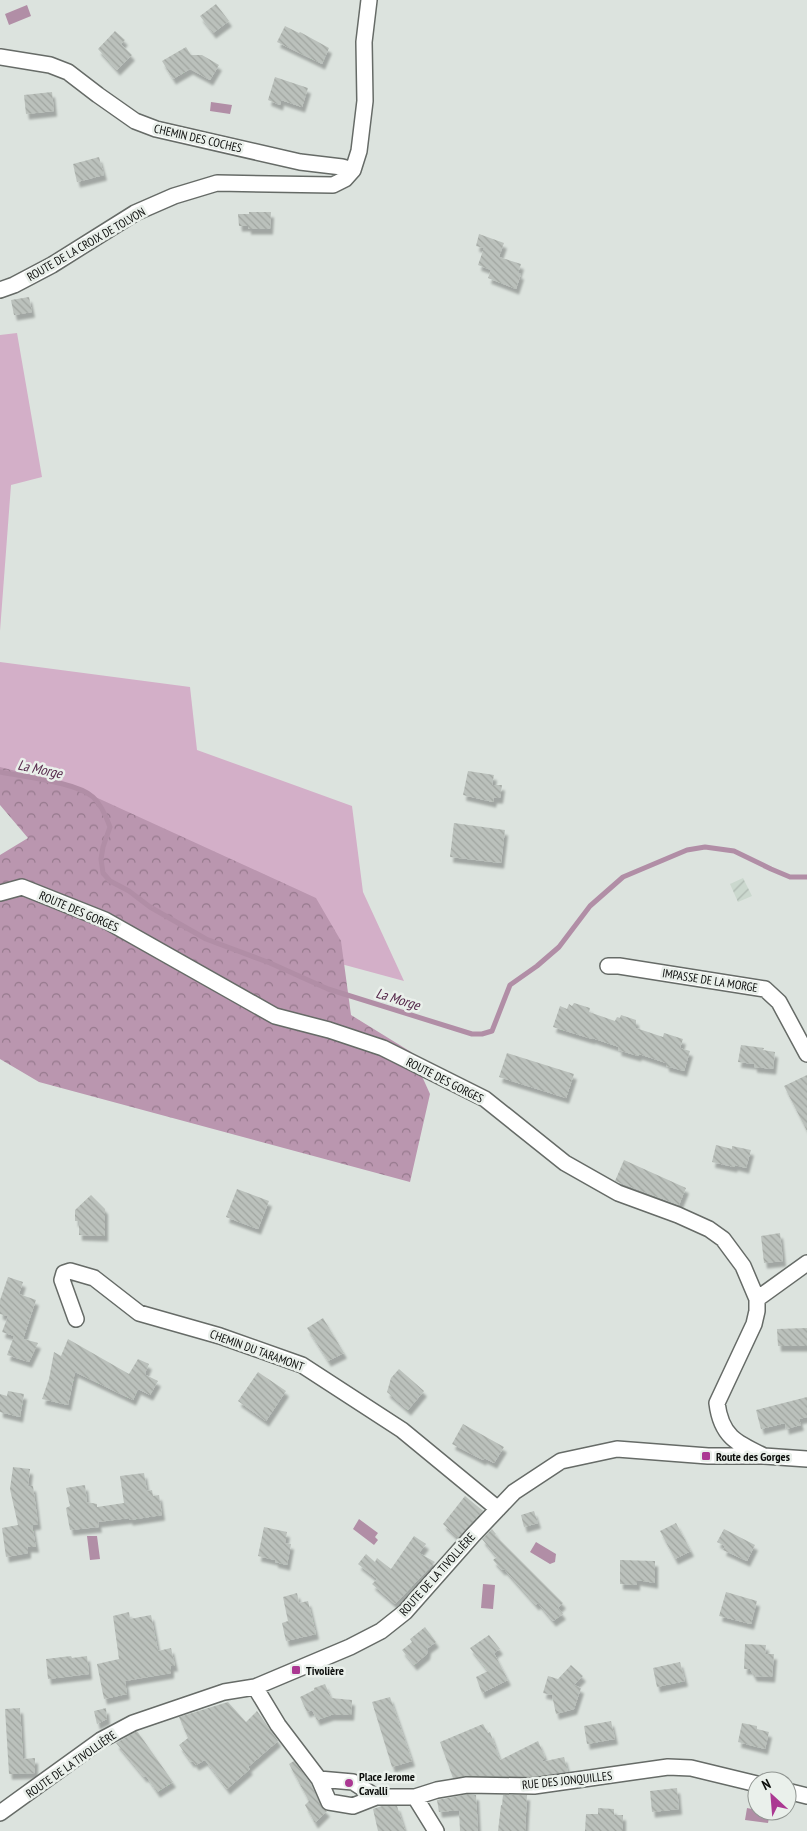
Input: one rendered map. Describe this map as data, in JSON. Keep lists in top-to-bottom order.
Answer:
{
  "streets": {
    "street": [
      "CHEMIN DES COCHES",
      "ROUTE DE LA CROIX DE TOLVON",
      "ROUTE DES GORGES",
      "IMPASSE DE LA MORGE",
      "CHEMIN DU TARAMONT",
      "ROUTE DE LA TIVOLLIÈRE",
      "RUE DES JONQUILLES"
    ]
  },
  "crossings": [
    ["CHEMIN DES COCHES", "ROUTE DE LA CROIX DE TOLVON"],
    ["ROUTE DES GORGES", "ROUTE DE LA TIVOLLIÈRE"],
    ["CHEMIN DU TARAMONT", "ROUTE DE LA TIVOLLIÈRE"],
    ["ROUTE DE LA TIVOLLIÈRE", "RUE DES JONQUILLES"]
  ],
  "water": ["La Morge"],
  "places": {
    "transit": ["Route des Gorges", "Tivolière"],
    "other": ["Place Jerome Cavalli"]
  },
  "north": "top left"
}
